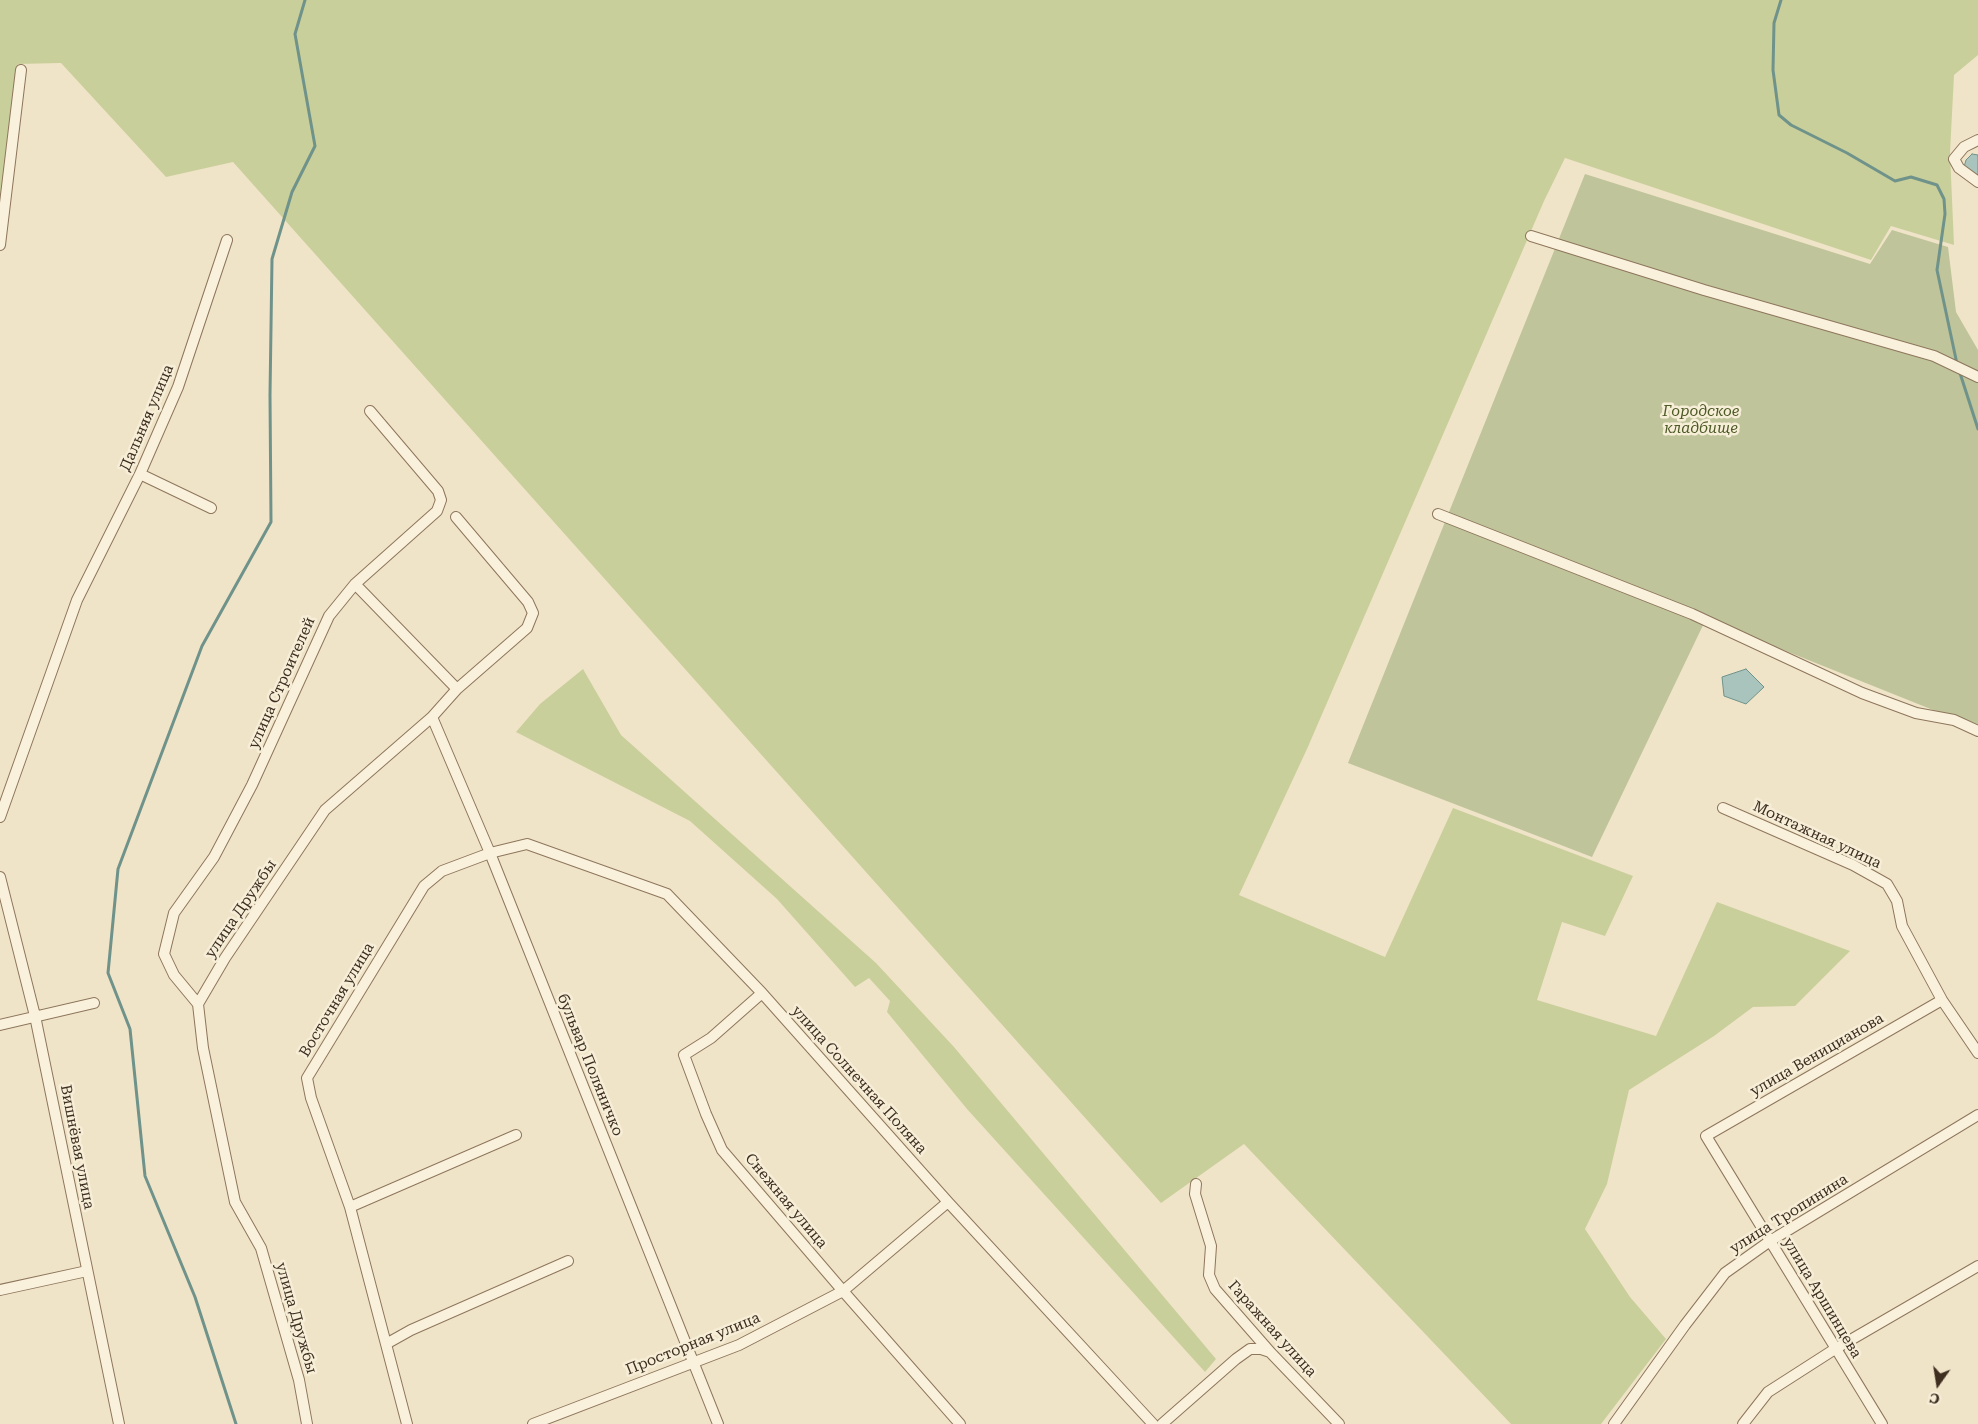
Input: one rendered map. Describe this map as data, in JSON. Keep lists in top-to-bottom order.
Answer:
{
  "streets": {
    "street": [
      "Дальняя улица",
      "улица Строителей",
      "Монтажная улица",
      "улица Дружбы",
      "Восточная улица",
      "улица Веницианова",
      "бульвар Поляничко",
      "улица Солнечная Поляна",
      "Вишнёвая улица",
      "Снежная улица",
      "улица Тропинина",
      "улица Аршинцева",
      "Гаражная улица",
      "Просторная улица"
    ]
  },
  "crossings": [
    ["улица Строителей", "улица Дружбы"],
    ["Монтажная улица", "улица Веницианова"],
    ["улица Дружбы", "бульвар Поляничко"],
    ["Восточная улица", "бульвар Поляничко"],
    ["Восточная улица", "улица Солнечная Поляна"],
    ["улица Веницианова", "улица Аршинцева"],
    ["бульвар Поляничко", "улица Солнечная Поляна"],
    ["бульвар Поляничко", "Просторная улица"],
    ["улица Солнечная Поляна", "Снежная улица"],
    ["улица Солнечная Поляна", "Просторная улица"],
    ["Снежная улица", "Просторная улица"],
    ["улица Тропинина", "улица Аршинцева"]
  ],
  "parks": ["Городское кладбище"],
  "north": "bottom"
}
